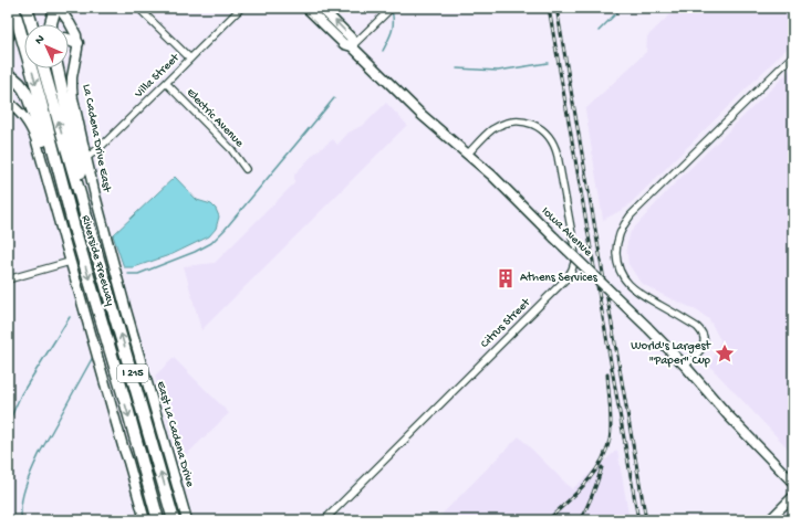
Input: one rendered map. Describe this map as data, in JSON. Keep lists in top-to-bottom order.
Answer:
{
  "streets": {
    "highway": ["Riverside Freeway", "I 215"],
    "main road": ["La Cadena Drive East", "Iowa Avenue", "East La Cadena Drive"],
    "street": ["Villa Street", "Electric Avenue", "Citrus Street"]
  },
  "crossings": [
    ["Villa Street", "Electric Avenue"],
    ["Villa Street", "La Cadena Drive East"],
    ["La Cadena Drive East", "East La Cadena Drive"],
    ["Iowa Avenue", "Citrus Street"]
  ],
  "places": {
    "building": ["Athens Services"],
    "place": ["World's Largest \"Paper\" Cup"]
  },
  "north": "top left"
}
